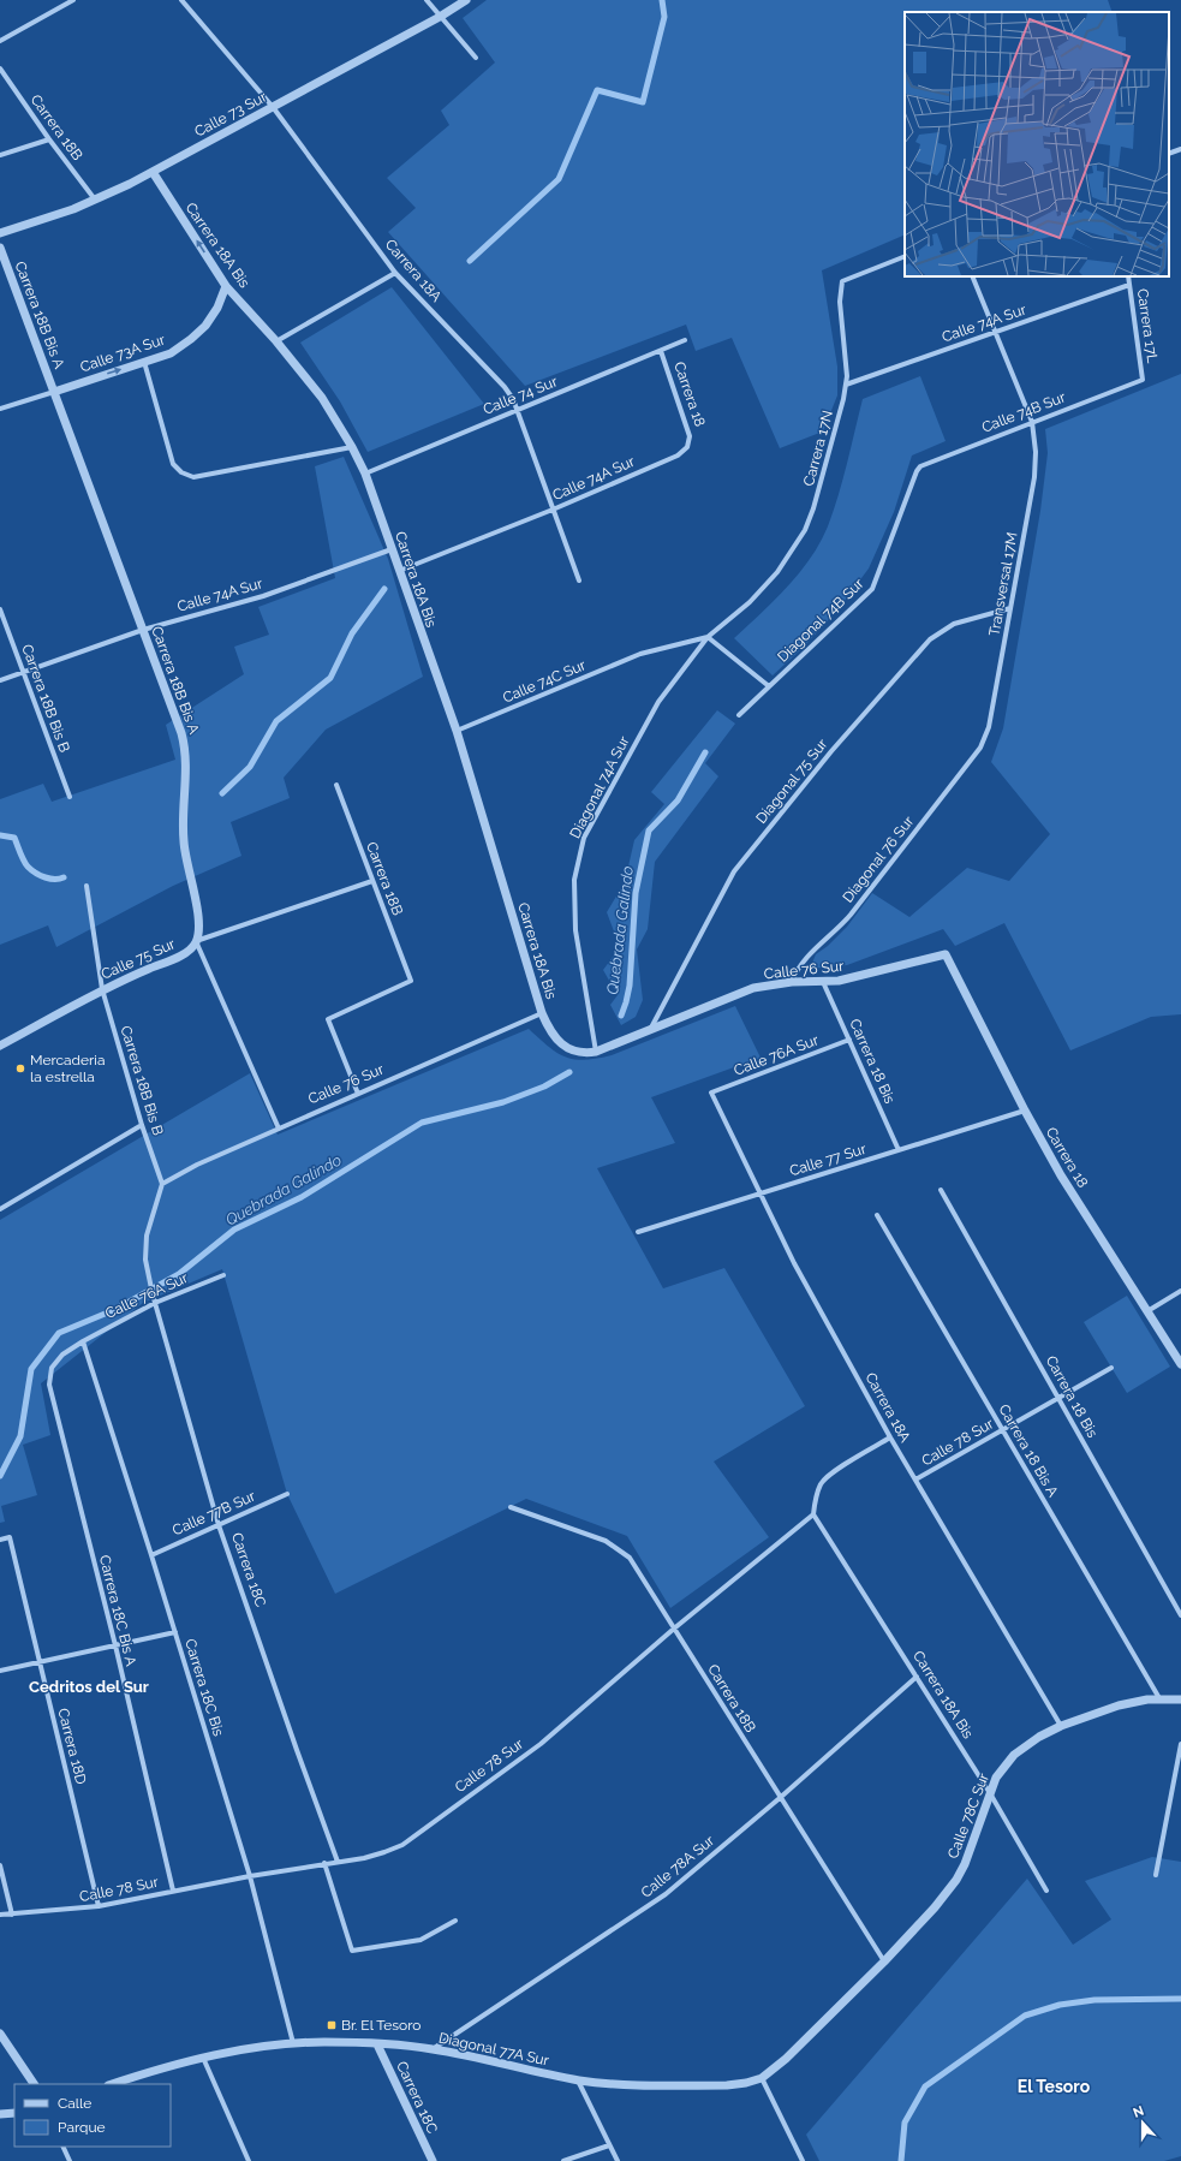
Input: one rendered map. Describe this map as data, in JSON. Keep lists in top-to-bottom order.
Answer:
{
  "streets": {
    "street": [
      "Calle 73 Sur",
      "Carrera 18B",
      "Carrera 18A Bis",
      "Carrera 18A",
      "Carrera 18B Bis A",
      "Calle 74A Sur",
      "Carrera 17L",
      "Calle 73A Sur",
      "Carrera 18",
      "Calle 74 Sur",
      "Calle 74B Sur",
      "Carrera 17N",
      "Transversal 17M",
      "Diagonal 74B Sur",
      "Calle 74C Sur",
      "Carrera 18B Bis B",
      "Diagonal 75 Sur",
      "Diagonal 74A Sur",
      "Diagonal 76 Sur",
      "Calle 75 Sur",
      "Calle 76 Sur",
      "Calle 76A Sur",
      "Carrera 18 Bis",
      "Calle 77 Sur",
      "Calle 78 Sur",
      "Carrera 18 Bis A",
      "Calle 77B Sur",
      "Carrera 18C",
      "Carrera 18C Bis A",
      "Carrera 18C Bis",
      "Carrera 18D",
      "Calle 78C Sur",
      "Calle 78A Sur",
      "Diagonal 77A Sur"
    ]
  },
  "crossings": [
    ["Calle 73 Sur", "Carrera 18B"],
    ["Calle 73 Sur", "Carrera 18A Bis"],
    ["Calle 73 Sur", "Carrera 18A"],
    ["Carrera 18B", "Calle 75 Sur"],
    ["Carrera 18B", "Calle 76 Sur"],
    ["Carrera 18B", "Calle 78 Sur"],
    ["Carrera 18B", "Calle 78C Sur"],
    ["Carrera 18B", "Calle 78A Sur"],
    ["Carrera 18A Bis", "Calle 74A Sur"],
    ["Carrera 18A Bis", "Calle 73A Sur"],
    ["Carrera 18A Bis", "Calle 74 Sur"],
    ["Carrera 18A Bis", "Calle 74C Sur"],
    ["Carrera 18A Bis", "Calle 76 Sur"],
    ["Carrera 18A Bis", "Calle 78 Sur"],
    ["Carrera 18A Bis", "Calle 78C Sur"],
    ["Carrera 18A Bis", "Calle 78A Sur"],
    ["Carrera 18A", "Calle 74A Sur"],
    ["Carrera 18A", "Calle 74 Sur"],
    ["Carrera 18A", "Calle 76A Sur"],
    ["Carrera 18A", "Calle 77 Sur"],
    ["Carrera 18A", "Calle 78 Sur"],
    ["Carrera 18A", "Calle 78C Sur"],
    ["Carrera 18B Bis A", "Calle 74A Sur"],
    ["Carrera 18B Bis A", "Calle 73A Sur"],
    ["Carrera 18B Bis A", "Calle 75 Sur"],
    ["Carrera 18B Bis A", "Calle 76 Sur"],
    ["Calle 74A Sur", "Carrera 17L"],
    ["Calle 74A Sur", "Carrera 18"],
    ["Calle 74A Sur", "Carrera 17N"],
    ["Calle 74A Sur", "Transversal 17M"],
    ["Calle 74A Sur", "Carrera 18B Bis B"],
    ["Carrera 17L", "Calle 74B Sur"],
    ["Carrera 18", "Calle 74 Sur"],
    ["Carrera 18", "Calle 76 Sur"],
    ["Carrera 18", "Calle 77 Sur"],
    ["Calle 74B Sur", "Transversal 17M"],
    ["Calle 74B Sur", "Diagonal 74B Sur"],
    ["Carrera 17N", "Diagonal 74A Sur"],
    ["Transversal 17M", "Diagonal 75 Sur"],
    ["Transversal 17M", "Diagonal 76 Sur"],
    ["Calle 74C Sur", "Diagonal 74A Sur"],
    ["Carrera 18B Bis B", "Calle 75 Sur"],
    ["Carrera 18B Bis B", "Calle 76 Sur"],
    ["Carrera 18B Bis B", "Carrera 18C"],
    ["Diagonal 75 Sur", "Calle 76 Sur"],
    ["Diagonal 74A Sur", "Calle 76 Sur"],
    ["Diagonal 76 Sur", "Calle 76 Sur"],
    ["Calle 76 Sur", "Carrera 18 Bis"],
    ["Calle 76 Sur", "Carrera 18C"],
    ["Calle 76A Sur", "Carrera 18 Bis"],
    ["Calle 76A Sur", "Carrera 18C"],
    ["Calle 76A Sur", "Carrera 18C Bis A"],
    ["Calle 76A Sur", "Carrera 18C Bis"],
    ["Carrera 18 Bis", "Calle 77 Sur"],
    ["Carrera 18 Bis", "Calle 78 Sur"],
    ["Calle 78 Sur", "Carrera 18 Bis A"],
    ["Calle 78 Sur", "Carrera 18C"],
    ["Calle 78 Sur", "Carrera 18C Bis A"],
    ["Calle 78 Sur", "Carrera 18C Bis"],
    ["Calle 78 Sur", "Carrera 18D"],
    ["Carrera 18 Bis A", "Calle 78C Sur"],
    ["Calle 77B Sur", "Carrera 18C"],
    ["Calle 77B Sur", "Carrera 18C Bis"],
    ["Carrera 18C", "Diagonal 77A Sur"],
    ["Carrera 18C Bis", "Diagonal 77A Sur"],
    ["Calle 78C Sur", "Diagonal 77A Sur"],
    ["Calle 78A Sur", "Diagonal 77A Sur"]
  ],
  "one_way": ["Calle 73A Sur"],
  "districts": ["Cedritos del Sur", "El Tesoro"],
  "water": ["Quebrada Galindo"],
  "places": {
    "other": ["Mercaderia la estrella"],
    "transit": ["Br. El Tesoro"]
  },
  "legend": ["Calle", "Parque"],
  "north": "top"
}
